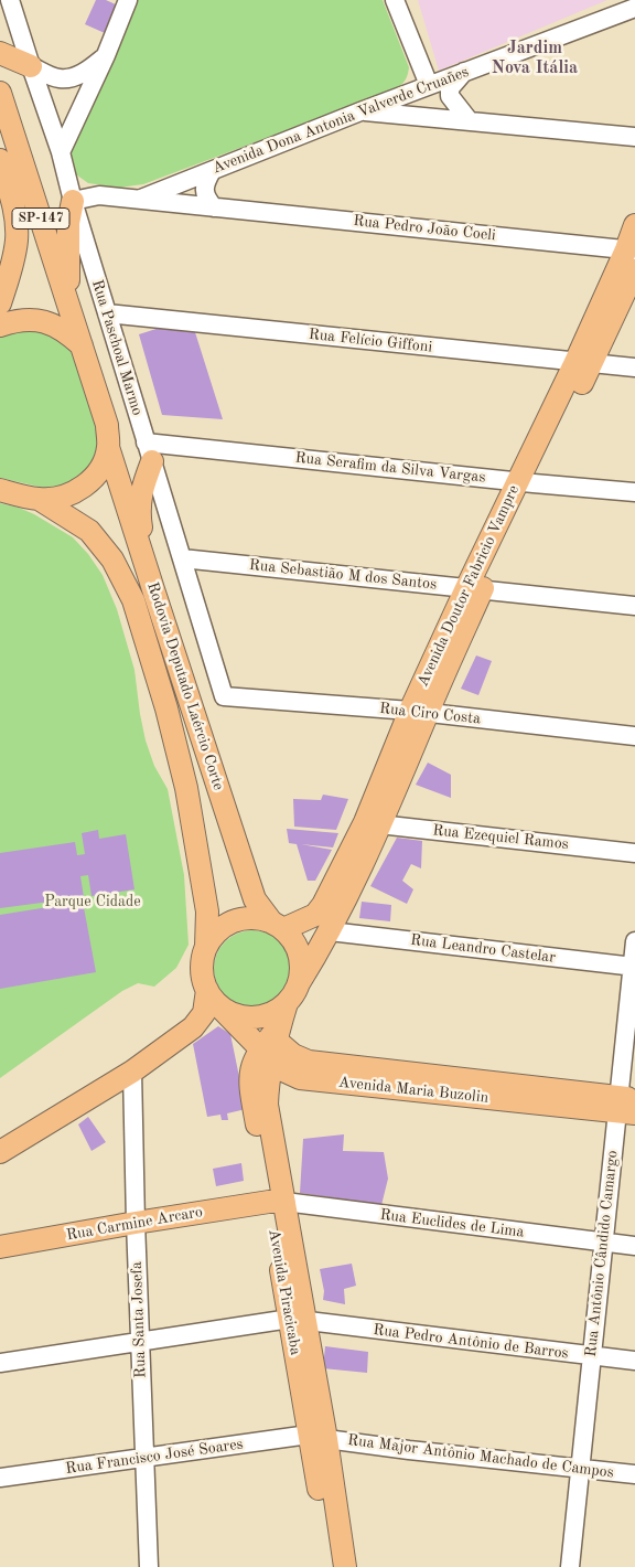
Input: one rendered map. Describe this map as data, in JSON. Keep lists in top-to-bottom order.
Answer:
{
  "streets": {
    "main road": [
      "SP-147",
      "Avenida Doutor Fabricio Vampre",
      "Rodovia Deputado Laércio Corte",
      "Avenida Maria Buzolin",
      "Rua Carmine Arcaro",
      "Avenida Piracicaba"
    ],
    "street": [
      "Avenida Dona Antonia Valverde Cruañes",
      "Rua Pedro João Coeli",
      "Rua Felício Giffoni",
      "Rua Paschoal Marmo",
      "Rua Serafim da Silva Vargas",
      "Rua Sebastião M dos Santos",
      "Rua Ciro Costa",
      "Rua Ezequiel Ramos",
      "Rua Leandro Castelar",
      "Rua Euclides de Lima",
      "Rua Antônio Cândido Camargo",
      "Rua Santa Josefa",
      "Rua Pedro Antônio de Barros",
      "Rua Francisco José Soares",
      "Rua Major Antônio Machado de Campos"
    ]
  },
  "crossings": [
    ["Avenida Dona Antonia Valverde Cruañes", "Rua Pedro João Coeli"],
    ["SP-147", "Rodovia Deputado Laércio Corte"],
    ["Rua Pedro João Coeli", "Rua Paschoal Marmo"],
    ["Rua Pedro João Coeli", "Avenida Doutor Fabricio Vampre"],
    ["Rua Felício Giffoni", "Rua Paschoal Marmo"],
    ["Rua Felício Giffoni", "Avenida Doutor Fabricio Vampre"],
    ["Rua Paschoal Marmo", "Rua Serafim da Silva Vargas"],
    ["Rua Paschoal Marmo", "Rua Sebastião M dos Santos"],
    ["Rua Paschoal Marmo", "Rua Ciro Costa"],
    ["Rua Serafim da Silva Vargas", "Avenida Doutor Fabricio Vampre"],
    ["Rua Sebastião M dos Santos", "Avenida Doutor Fabricio Vampre"],
    ["Avenida Doutor Fabricio Vampre", "Rodovia Deputado Laércio Corte"],
    ["Avenida Doutor Fabricio Vampre", "Rua Ciro Costa"],
    ["Avenida Doutor Fabricio Vampre", "Rua Ezequiel Ramos"],
    ["Avenida Doutor Fabricio Vampre", "Rua Leandro Castelar"],
    ["Avenida Doutor Fabricio Vampre", "Avenida Piracicaba"],
    ["Rodovia Deputado Laércio Corte", "Avenida Maria Buzolin"],
    ["Rua Leandro Castelar", "Rua Antônio Cândido Camargo"],
    ["Avenida Maria Buzolin", "Rua Antônio Cândido Camargo"],
    ["Avenida Maria Buzolin", "Avenida Piracicaba"],
    ["Rua Carmine Arcaro", "Rua Euclides de Lima"],
    ["Rua Carmine Arcaro", "Avenida Piracicaba"],
    ["Rua Carmine Arcaro", "Rua Santa Josefa"],
    ["Rua Euclides de Lima", "Rua Antônio Cândido Camargo"],
    ["Rua Euclides de Lima", "Avenida Piracicaba"],
    ["Rua Antônio Cândido Camargo", "Rua Pedro Antônio de Barros"],
    ["Rua Antônio Cândido Camargo", "Rua Major Antônio Machado de Campos"],
    ["Avenida Piracicaba", "Rua Pedro Antônio de Barros"],
    ["Avenida Piracicaba", "Rua Francisco José Soares"],
    ["Avenida Piracicaba", "Rua Major Antônio Machado de Campos"],
    ["Rua Santa Josefa", "Rua Pedro Antônio de Barros"],
    ["Rua Santa Josefa", "Rua Francisco José Soares"],
    ["Rua Francisco José Soares", "Rua Major Antônio Machado de Campos"]
  ],
  "districts": ["Jardim Nova Itália"],
  "parks": ["Parque Cidade"]
}
